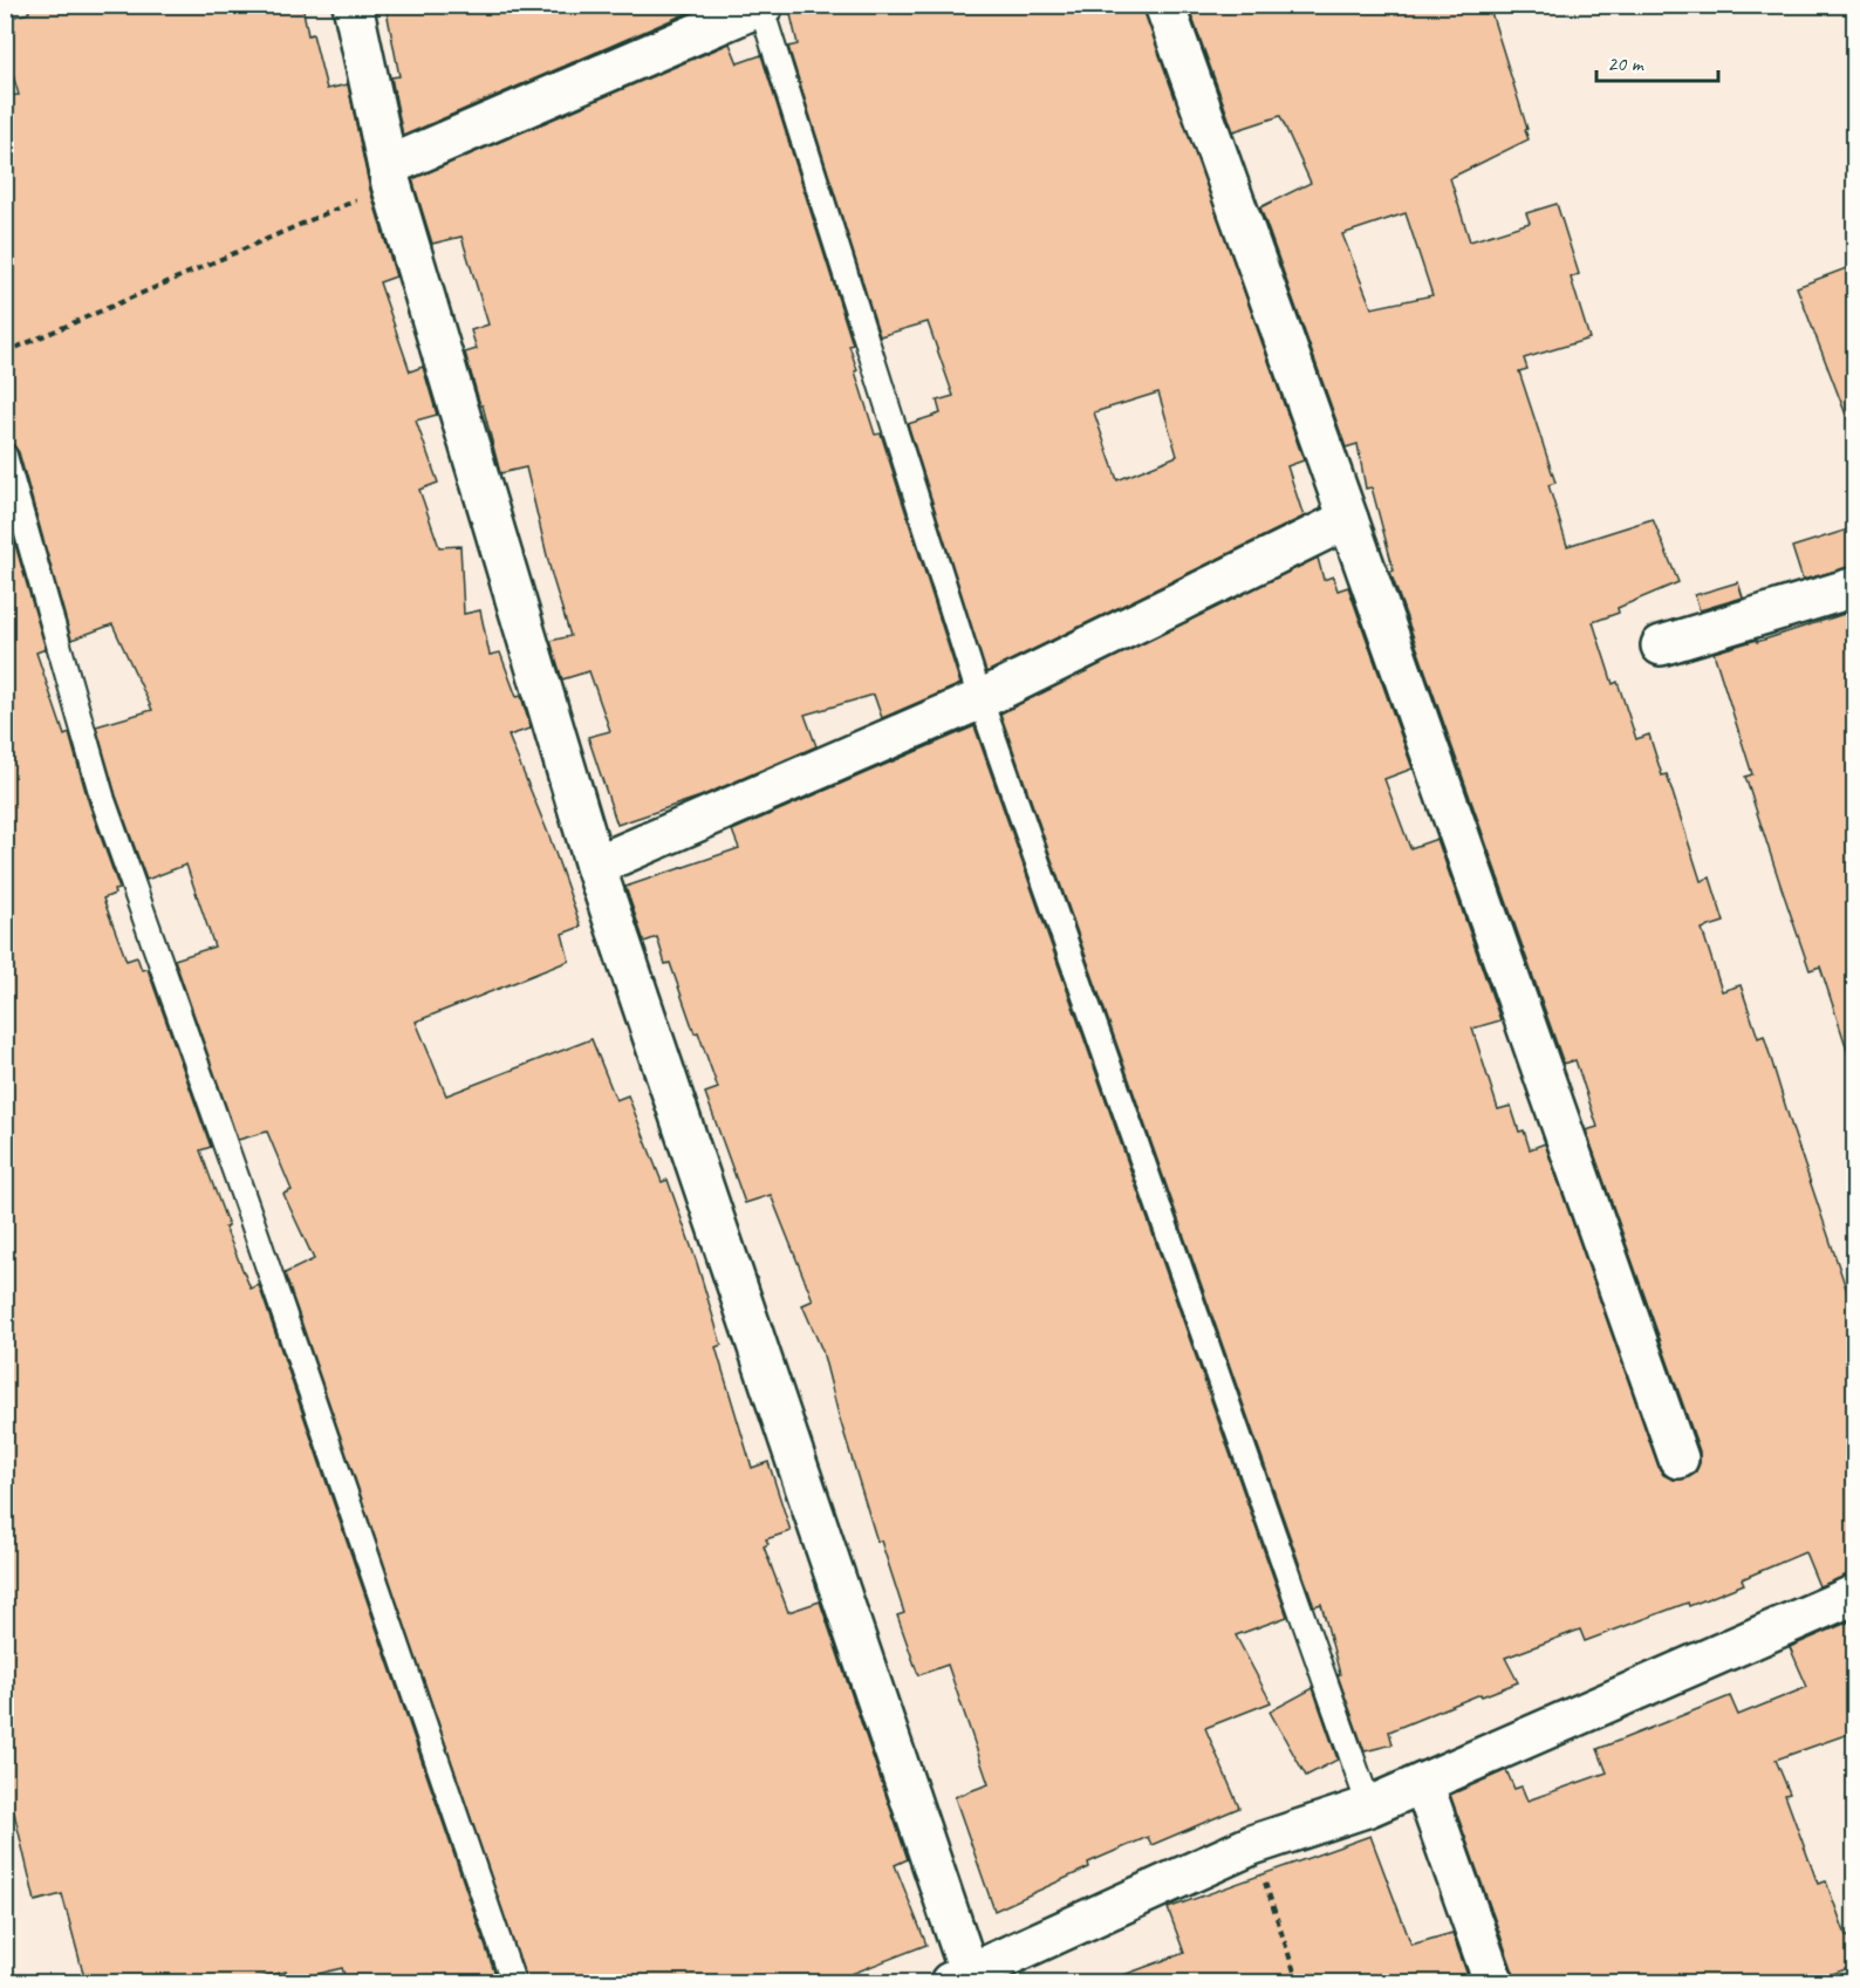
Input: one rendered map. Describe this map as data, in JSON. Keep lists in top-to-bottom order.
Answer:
{
  "scale_bar": "20 m"
}
